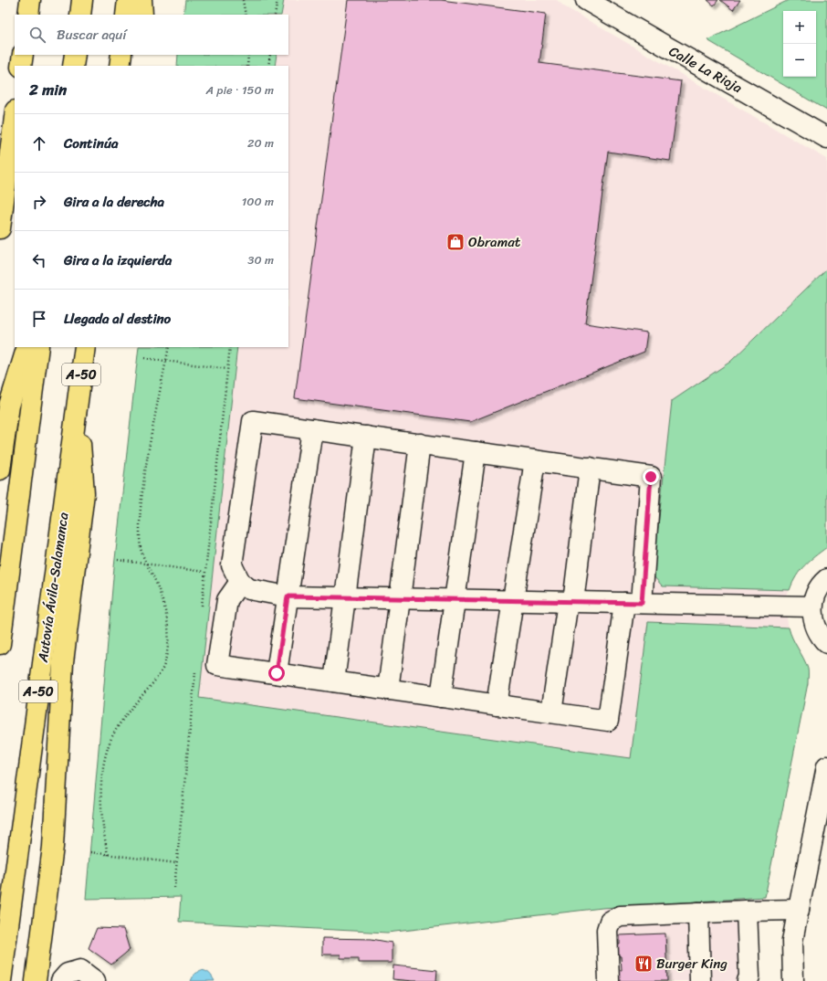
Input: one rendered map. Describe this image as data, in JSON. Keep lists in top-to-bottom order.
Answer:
{
  "streets": {
    "highway": ["A-50", "Autovía Ávila-Salamanca"],
    "street": ["Calle La Rioja"]
  },
  "places": {
    "shop": ["Obramat"],
    "restaurant": ["Burger King"]
  },
  "page": {
    "map_buttons": ["+", "−"],
    "search": "Buscar aquí",
    "heading": ["2 min", "A pie · 150 m"],
    "list": [
      ["Continúa", "20 m"],
      ["Gira a la derecha", "100 m"],
      ["Gira a la izquierda", "30 m"],
      "Llegada al destino"
    ]
  }
}
